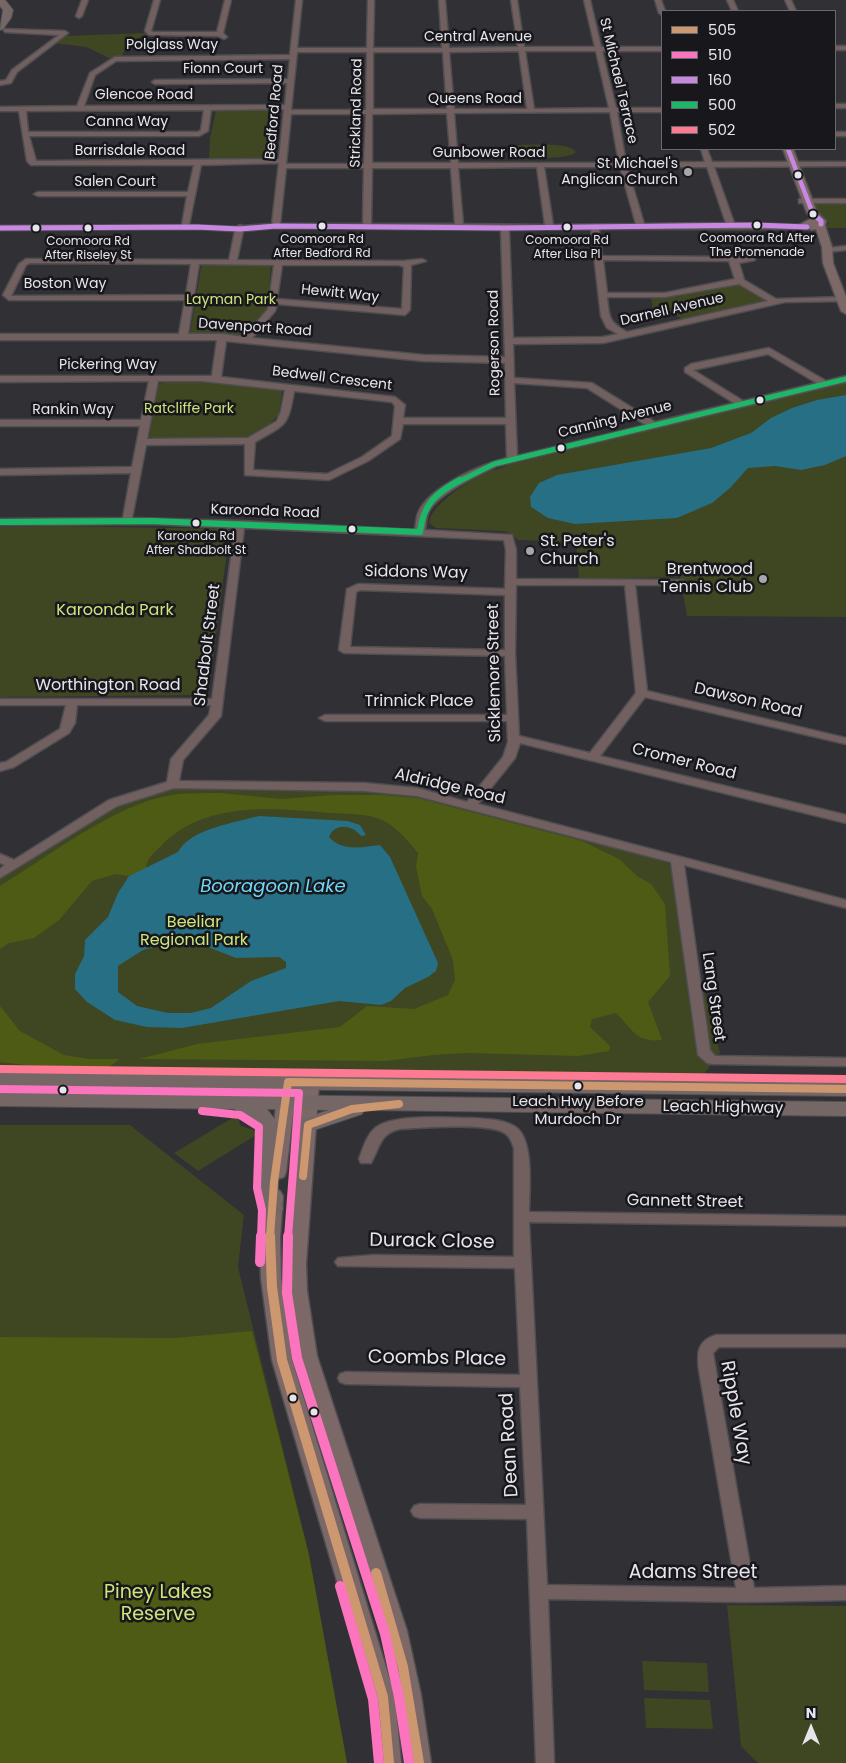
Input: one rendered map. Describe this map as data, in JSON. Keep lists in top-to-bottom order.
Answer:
{
  "streets": {
    "highway": ["Leach Highway"],
    "street": [
      "Central Avenue",
      "Polglass Way",
      "Fionn Court",
      "St Michael Terrace",
      "Glencoe Road",
      "Queens Road",
      "Bedford Road",
      "Strickland Road",
      "Canna Way",
      "Barrisdale Road",
      "Gunbower Road",
      "Salen Court",
      "Boston Way",
      "Hewitt Way",
      "Darnell Avenue",
      "Davenport Road",
      "Rogerson Road",
      "Pickering Way",
      "Bedwell Crescent",
      "Rankin Way",
      "Canning Avenue",
      "Karoonda Road",
      "Siddons Way",
      "Shadbolt Street",
      "Sicklemore Street",
      "Worthington Road",
      "Dawson Road",
      "Trinnick Place",
      "Cromer Road",
      "Aldridge Road",
      "Lang Street",
      "Gannett Street",
      "Durack Close",
      "Coombs Place",
      "Ripple Way",
      "Dean Road",
      "Adams Street"
    ]
  },
  "crossings": [
    ["Central Avenue", "Polglass Way"],
    ["Central Avenue", "St Michael Terrace"],
    ["Central Avenue", "Bedford Road"],
    ["Central Avenue", "Strickland Road"],
    ["Polglass Way", "Glencoe Road"],
    ["Polglass Way", "Bedford Road"],
    ["Fionn Court", "Bedford Road"],
    ["St Michael Terrace", "Queens Road"],
    ["St Michael Terrace", "Gunbower Road"],
    ["Glencoe Road", "Queens Road"],
    ["Glencoe Road", "Bedford Road"],
    ["Glencoe Road", "Canna Way"],
    ["Glencoe Road", "Barrisdale Road"],
    ["Queens Road", "Bedford Road"],
    ["Queens Road", "Strickland Road"],
    ["Bedford Road", "Barrisdale Road"],
    ["Bedford Road", "Gunbower Road"],
    ["Strickland Road", "Gunbower Road"],
    ["Canna Way", "Barrisdale Road"],
    ["Barrisdale Road", "Gunbower Road"],
    ["Boston Way", "Hewitt Way"],
    ["Darnell Avenue", "Rogerson Road"],
    ["Davenport Road", "Rogerson Road"],
    ["Rogerson Road", "Canning Avenue"],
    ["Pickering Way", "Bedwell Crescent"],
    ["Canning Avenue", "Karoonda Road"],
    ["Karoonda Road", "Shadbolt Street"],
    ["Karoonda Road", "Sicklemore Street"],
    ["Siddons Way", "Sicklemore Street"],
    ["Shadbolt Street", "Worthington Road"],
    ["Shadbolt Street", "Aldridge Road"],
    ["Sicklemore Street", "Trinnick Place"],
    ["Sicklemore Street", "Cromer Road"],
    ["Sicklemore Street", "Aldridge Road"],
    ["Aldridge Road", "Lang Street"],
    ["Gannett Street", "Dean Road"],
    ["Durack Close", "Dean Road"],
    ["Coombs Place", "Dean Road"],
    ["Ripple Way", "Adams Street"],
    ["Dean Road", "Adams Street"]
  ],
  "water": ["Booragoon Lake"],
  "parks": [
    "Layman Park",
    "Ratcliffe Park",
    "Karoonda Park",
    "Beeliar Regional Park",
    "Piney Lakes Reserve"
  ],
  "places": [
    "St Michael's Anglican Church",
    "Coomoora Rd After The Promenade",
    "Coomoora Rd After Bedford Rd",
    "Coomoora Rd After Lisa Pl",
    "Coomoora Rd After Riseley St",
    "Karoonda Rd After Shadbolt St",
    "St. Peter's Church",
    "Brentwood Tennis Club",
    "Leach Hwy Before Murdoch Dr"
  ],
  "lines": [
    "transit line 160",
    "transit line 500",
    "transit line 502",
    "transit line 505",
    "transit line 510"
  ],
  "legend": [
    "505",
    "510",
    "160",
    "500",
    "502"
  ],
  "north": "top"
}
